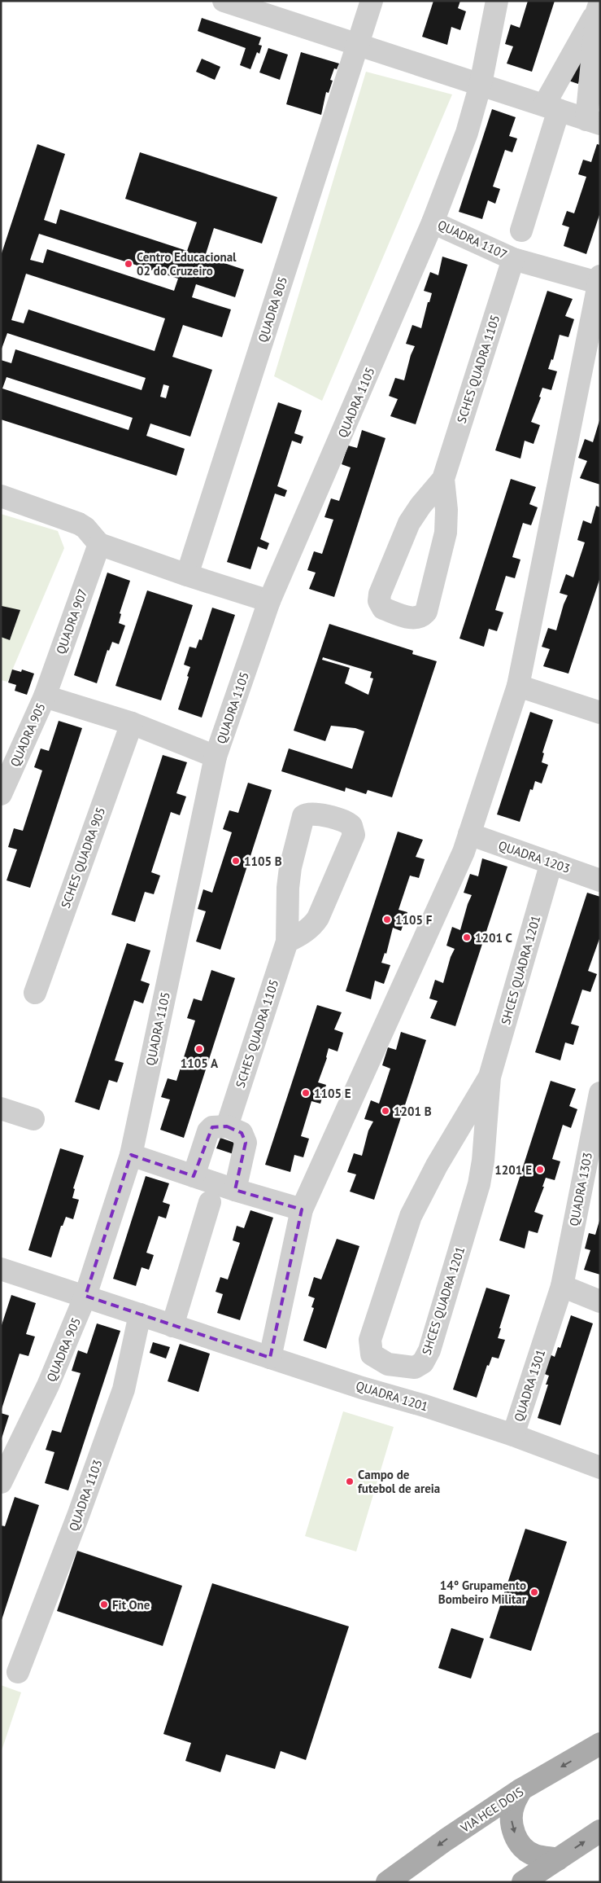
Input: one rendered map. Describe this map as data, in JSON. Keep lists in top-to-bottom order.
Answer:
{
  "streets": {
    "main road": ["VIA HCE DOIS"],
    "street": [
      "QUADRA 1107",
      "QUADRA 805",
      "SCHES QUADRA 1105",
      "QUADRA 1105",
      "QUADRA 907",
      "QUADRA 905",
      "QUADRA 1203",
      "SCHES QUADRA 905",
      "SHCES QUADRA 1201",
      "QUADRA 1303",
      "QUADRA 1301",
      "QUADRA 1201",
      "QUADRA 1103"
    ]
  },
  "crossings": [
    ["QUADRA 1107", "SCHES QUADRA 1105"],
    ["QUADRA 1107", "QUADRA 1105"],
    ["QUADRA 907", "QUADRA 905"],
    ["QUADRA 1203", "SHCES QUADRA 1201"],
    ["QUADRA 1303", "QUADRA 1301"],
    ["QUADRA 1301", "QUADRA 1201"]
  ],
  "places": [
    "Centro Educacional 02 do Cruzeiro",
    "1105 B",
    "1105 F",
    "1201 C",
    "1105 A",
    "1105 E",
    "1201 B",
    "1201 E",
    "Campo de futebol de areia",
    "14° Grupamento Bombeiro Militar",
    "Fit One"
  ]
}
